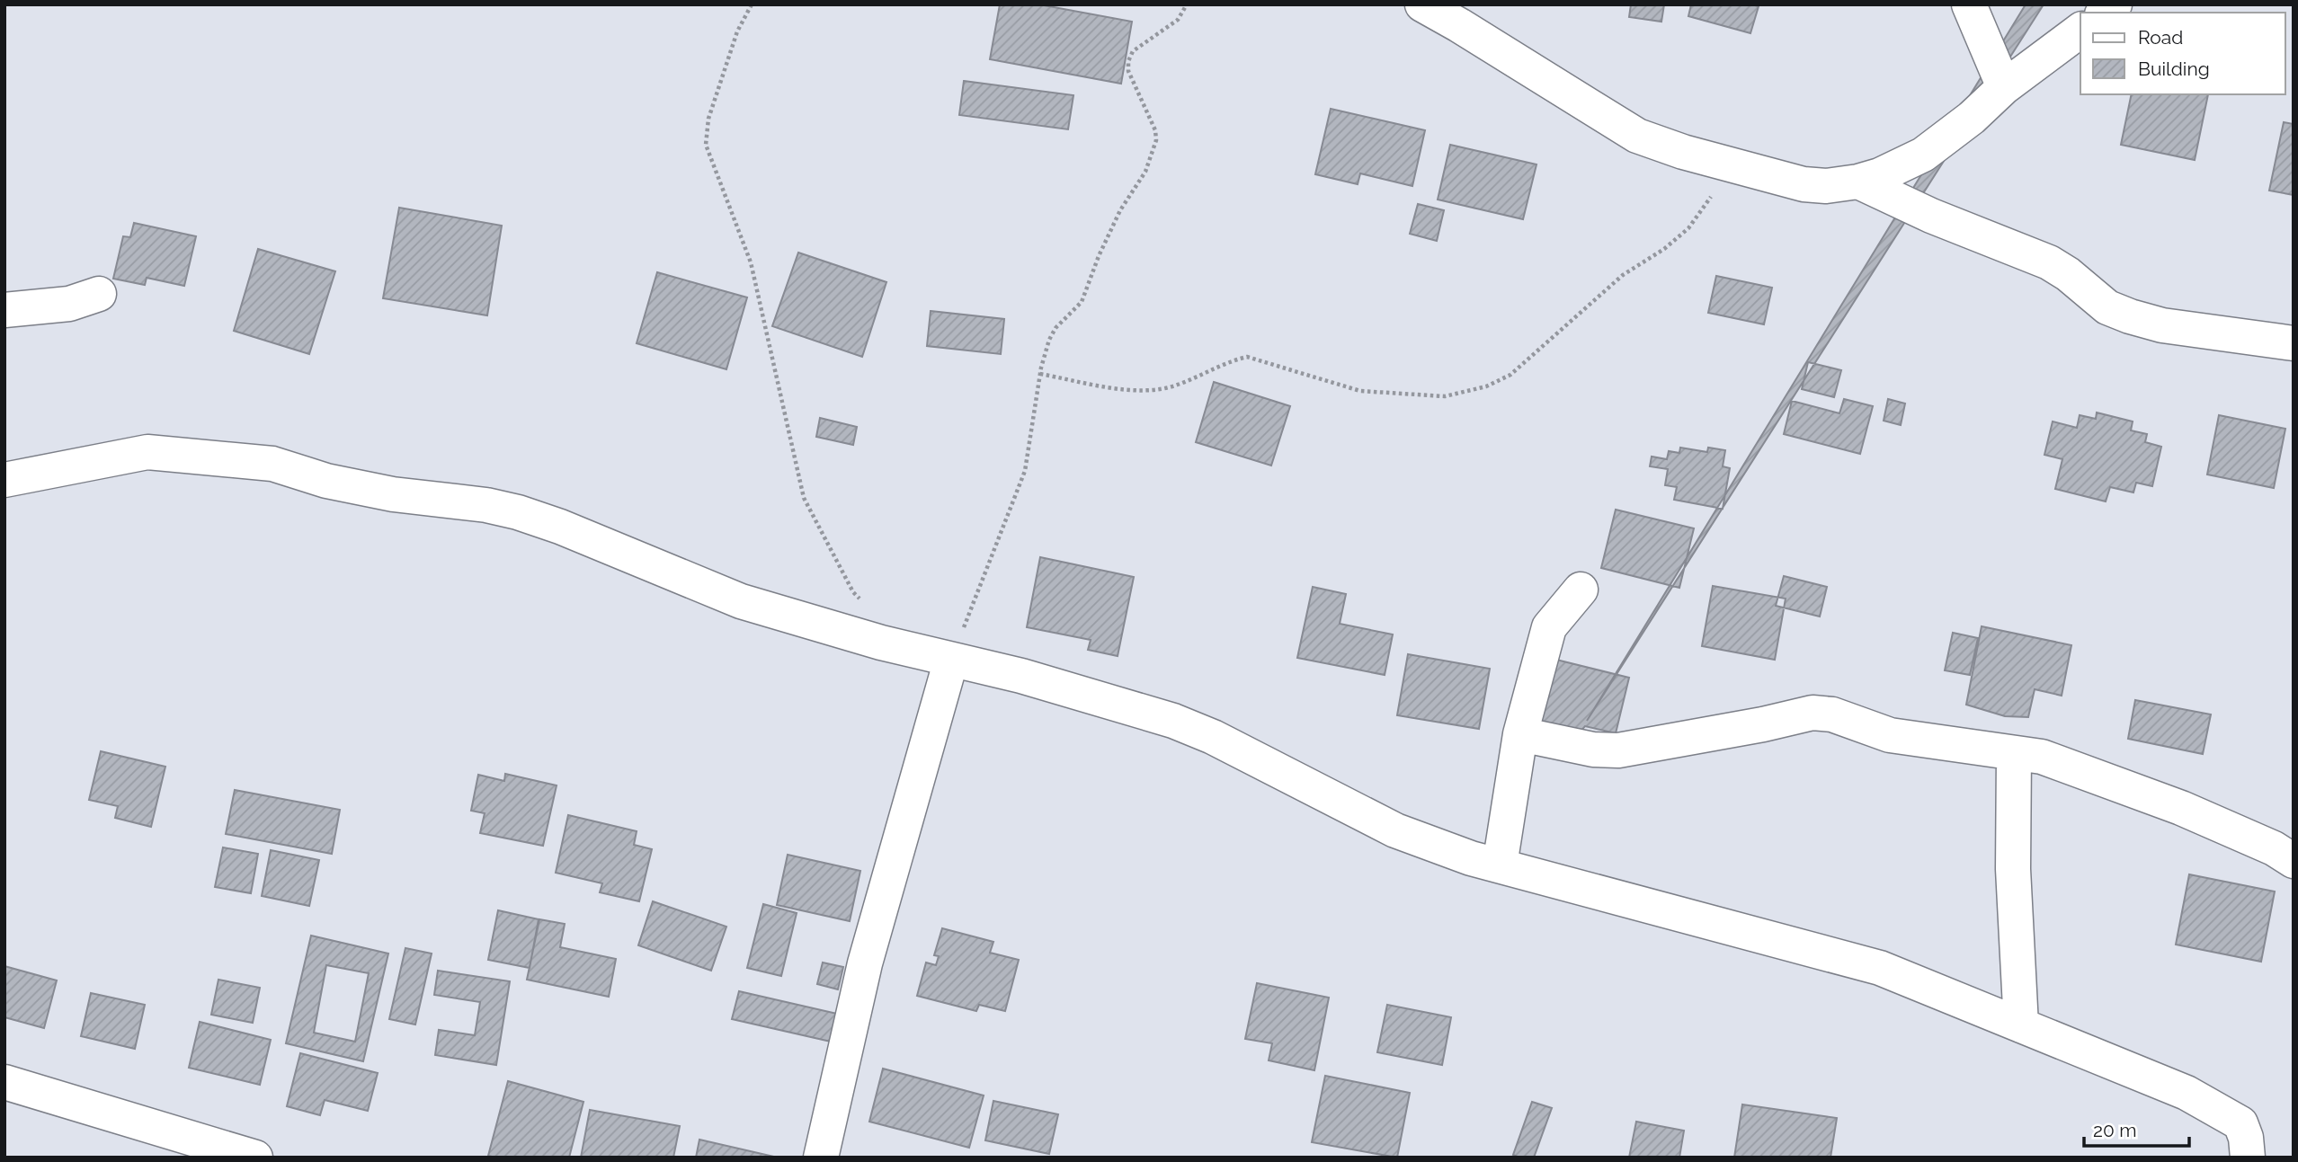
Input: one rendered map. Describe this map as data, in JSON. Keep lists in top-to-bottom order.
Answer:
{
  "legend": ["Road", "Building"],
  "scale_bar": "20 m"
}
